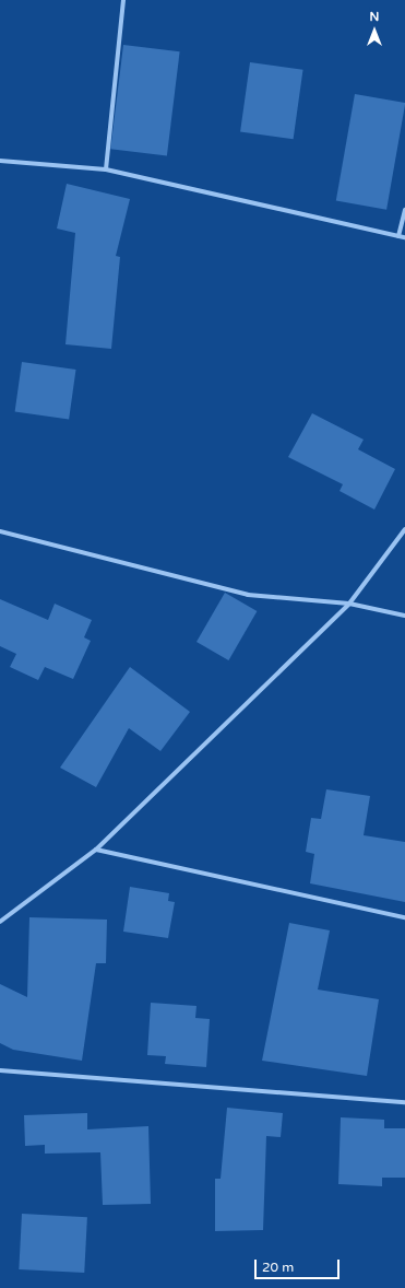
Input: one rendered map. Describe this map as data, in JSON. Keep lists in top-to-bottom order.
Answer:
{
  "scale_bar": "20 m",
  "north": "top"
}
